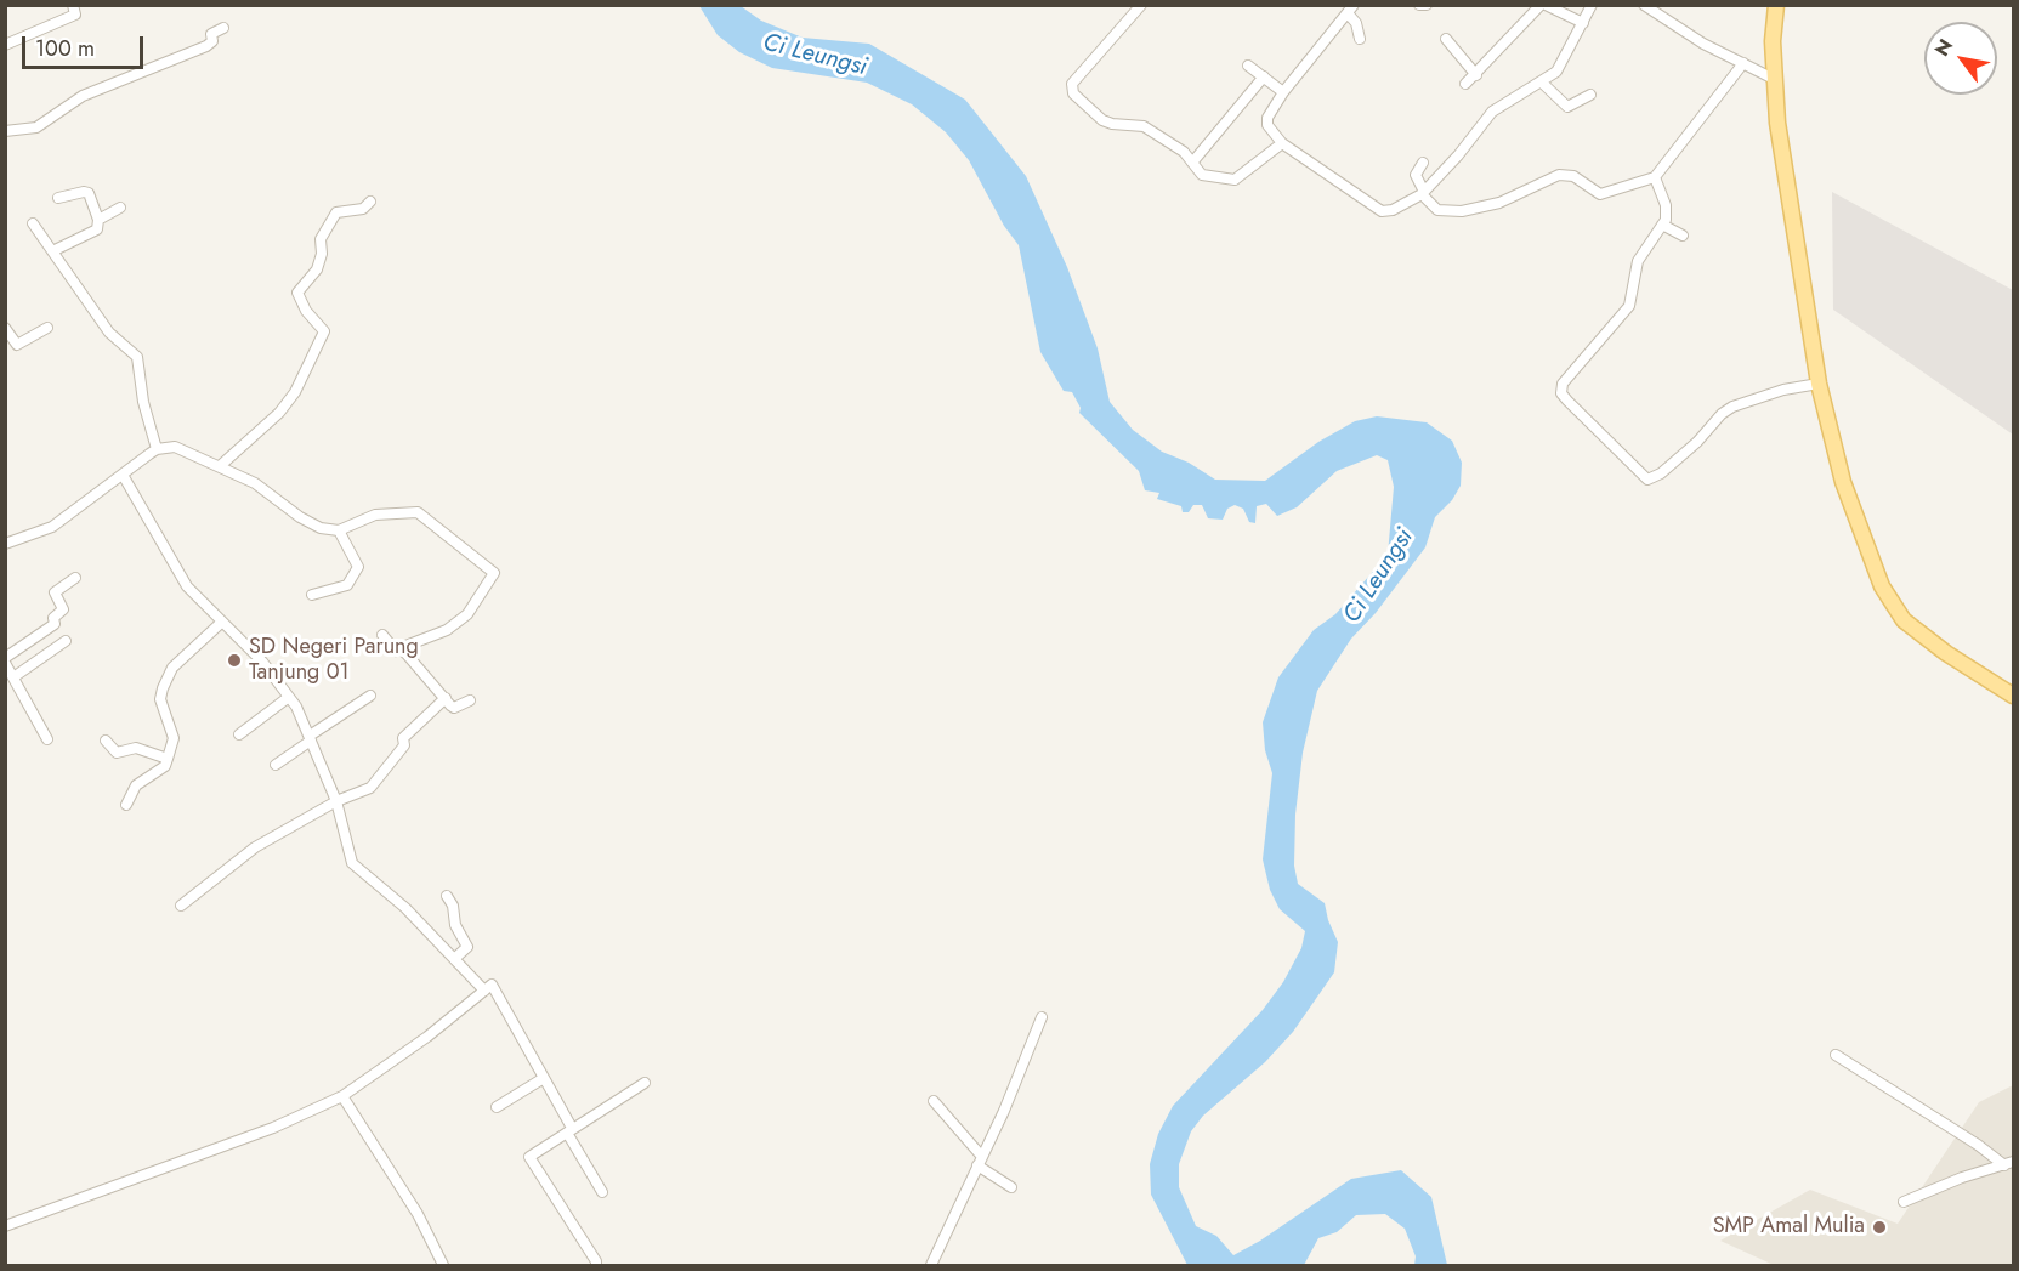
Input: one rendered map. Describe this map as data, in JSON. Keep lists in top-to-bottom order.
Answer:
{
  "water": ["Ci Leungsi"],
  "places": ["SD Negeri Parung Tanjung 01", "SMP Amal Mulia"],
  "scale_bar": "100 m",
  "north": "top left"
}
